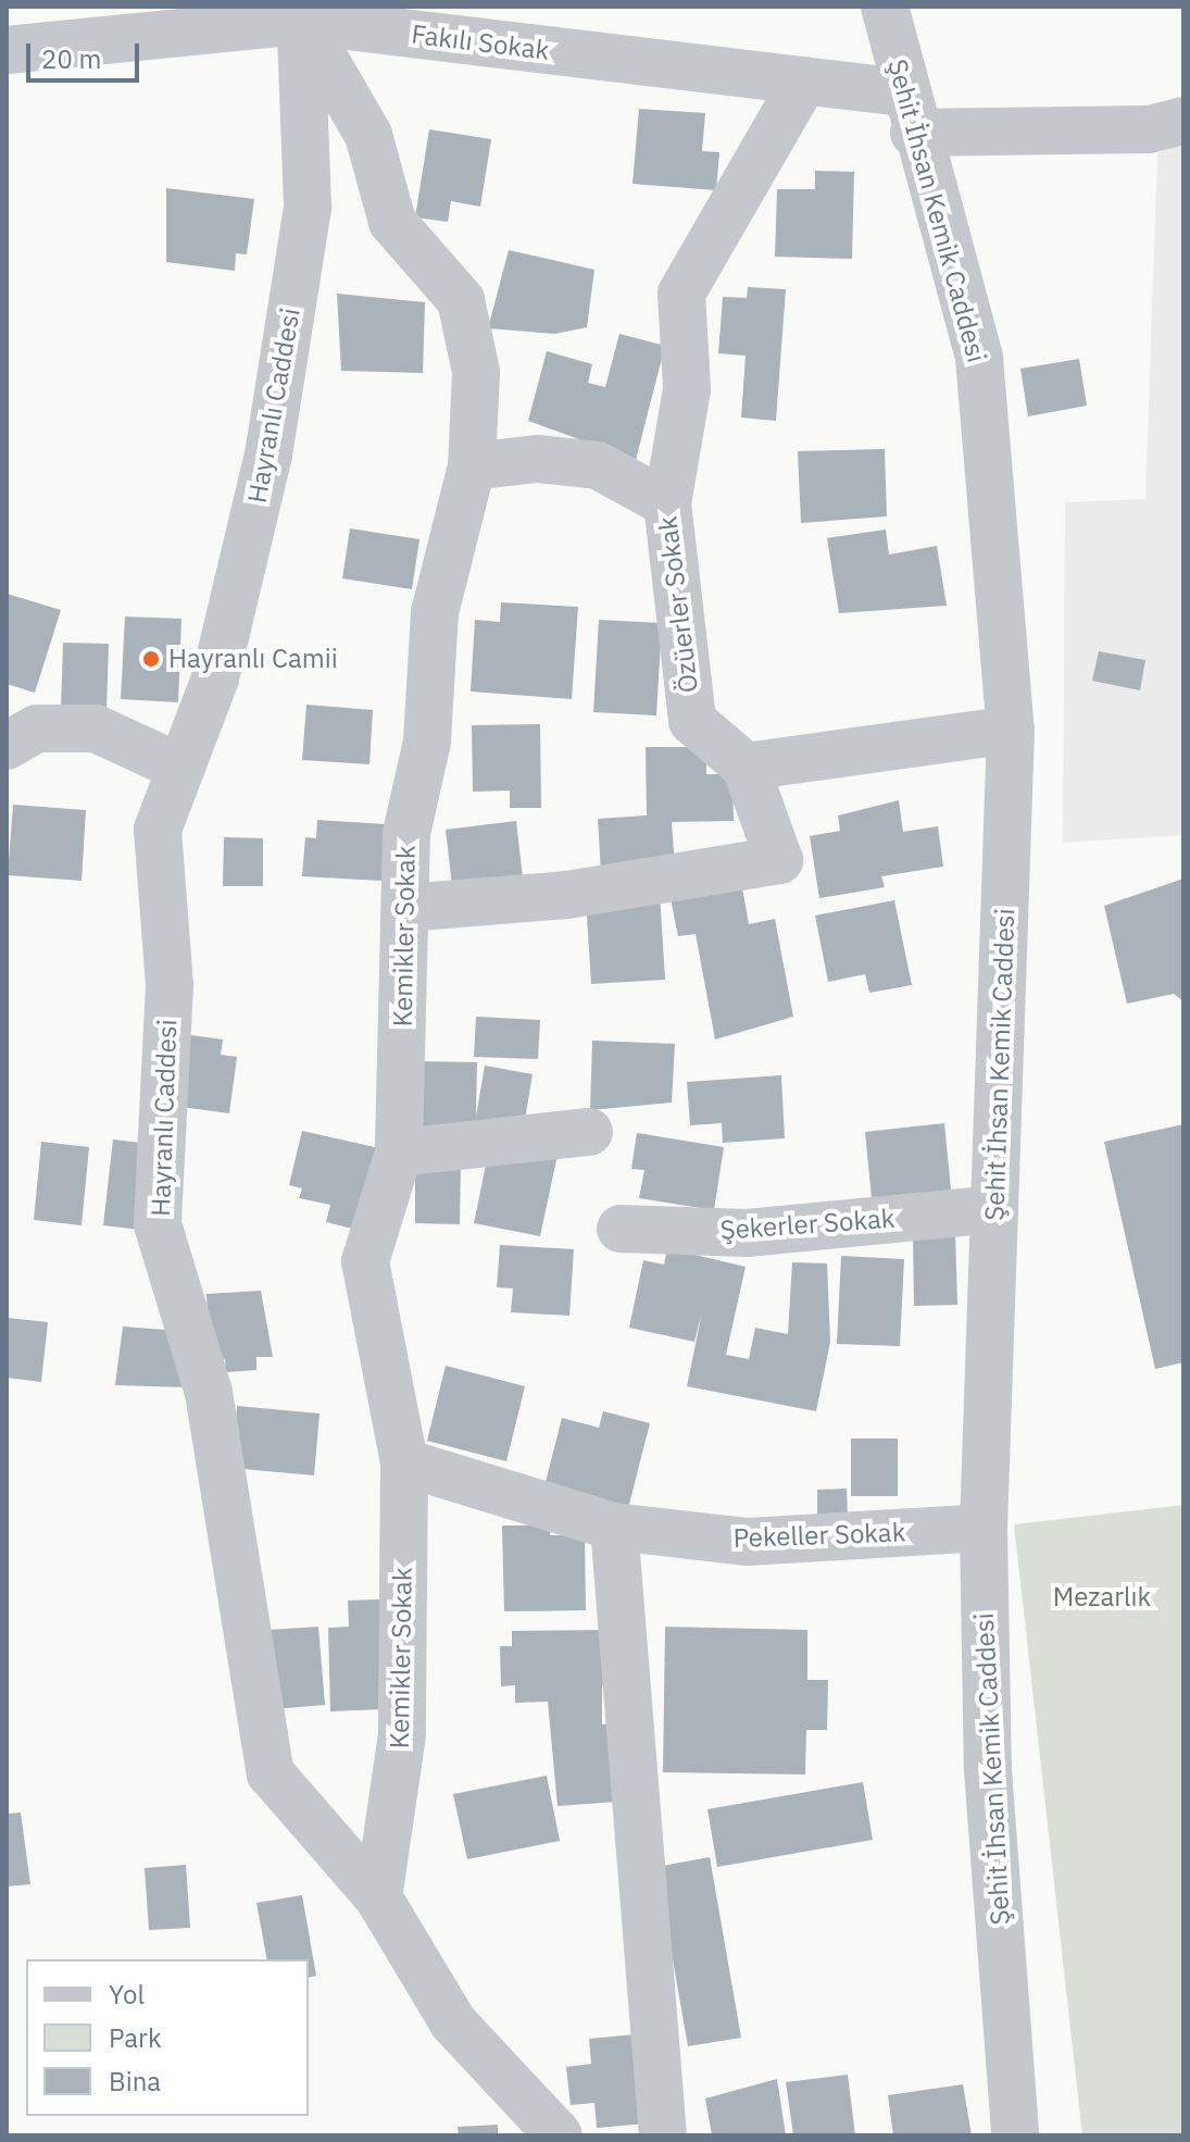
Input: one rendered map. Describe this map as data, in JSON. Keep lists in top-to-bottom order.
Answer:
{
  "streets": {
    "street": [
      "Fakılı Sokak",
      "Şehit İhsan Kemik Caddesi",
      "Hayranlı Caddesi",
      "Özüerler Sokak",
      "Kemikler Sokak",
      "Şekerler Sokak",
      "Pekeller Sokak"
    ]
  },
  "crossings": [
    ["Fakılı Sokak", "Şehit İhsan Kemik Caddesi"],
    ["Fakılı Sokak", "Hayranlı Caddesi"],
    ["Fakılı Sokak", "Özüerler Sokak"],
    ["Fakılı Sokak", "Kemikler Sokak"],
    ["Şehit İhsan Kemik Caddesi", "Şekerler Sokak"],
    ["Şehit İhsan Kemik Caddesi", "Pekeller Sokak"],
    ["Hayranlı Caddesi", "Kemikler Sokak"],
    ["Kemikler Sokak", "Pekeller Sokak"]
  ],
  "parks": ["Mezarlık"],
  "places": ["Hayranlı Camii"],
  "legend": ["Yol", "Park", "Bina"],
  "scale_bar": "20 m"
}
